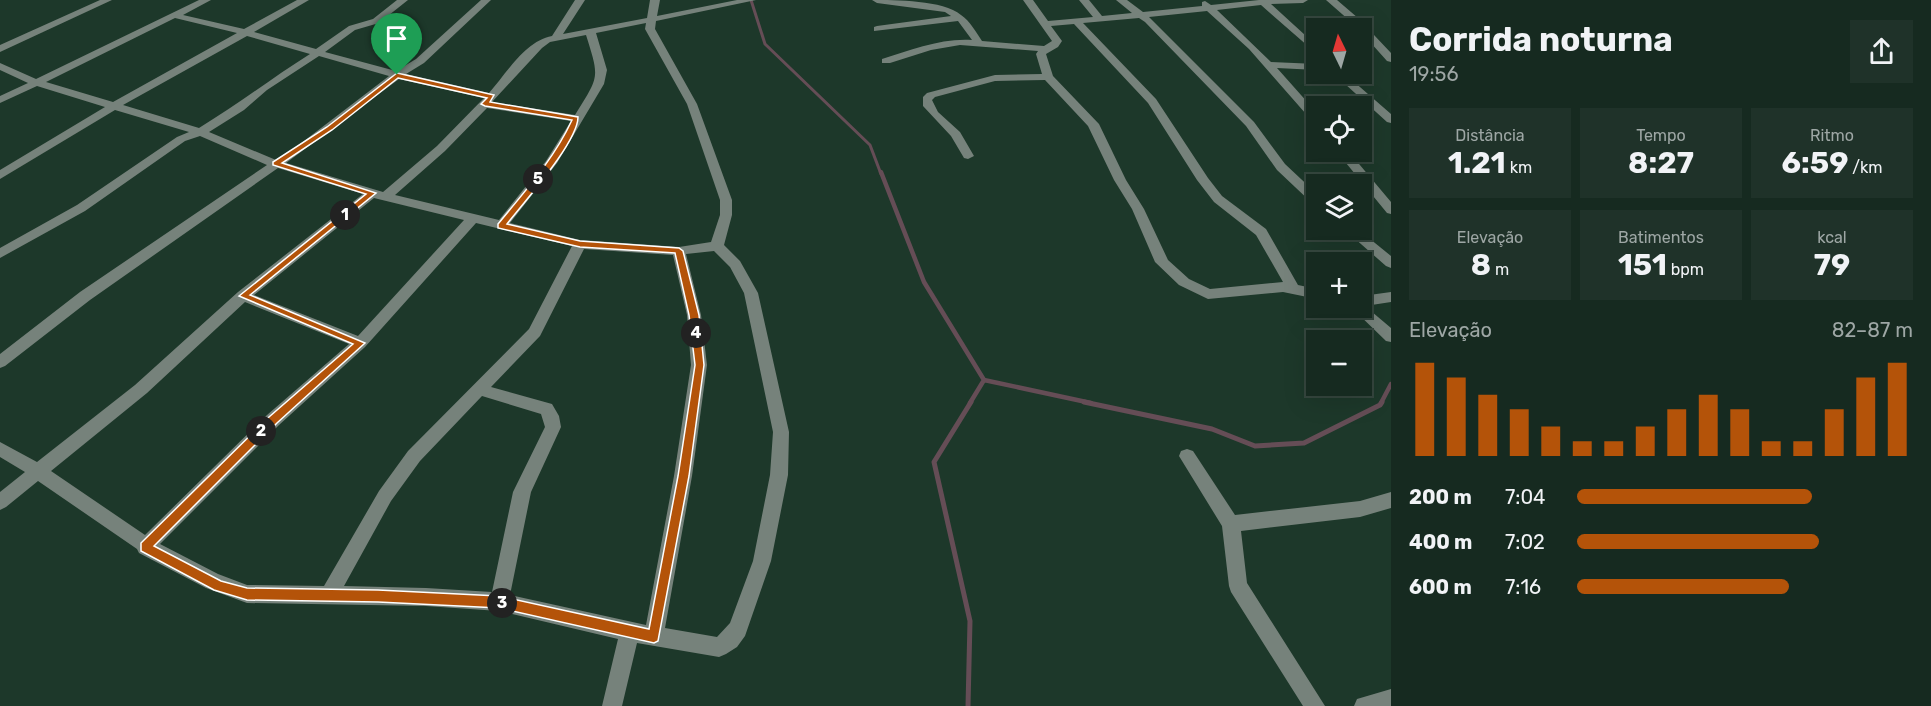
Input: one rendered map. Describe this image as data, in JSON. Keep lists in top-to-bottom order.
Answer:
{
  "north": "top",
  "page": {
    "heading": ["Corrida noturna", "19:56"],
    "map_buttons": ["+", "−"],
    "stats": [
      ["Distância", "1.21 km"],
      ["Tempo", "8:27"],
      ["Ritmo", "6:59 /km"],
      ["Elevação", "8 m"],
      ["Batimentos", "151 bpm"],
      ["kcal", "79"]
    ],
    "pins": [
      "5",
      "1",
      "4",
      "2",
      "3"
    ],
    "chart": ["Elevação", "82–87 m"],
    "list": [
      {
        "name": "200 m",
        "note": "7:04"
      },
      {
        "name": "400 m",
        "note": "7:02"
      },
      {
        "name": "600 m",
        "note": "7:16"
      }
    ]
  }
}
